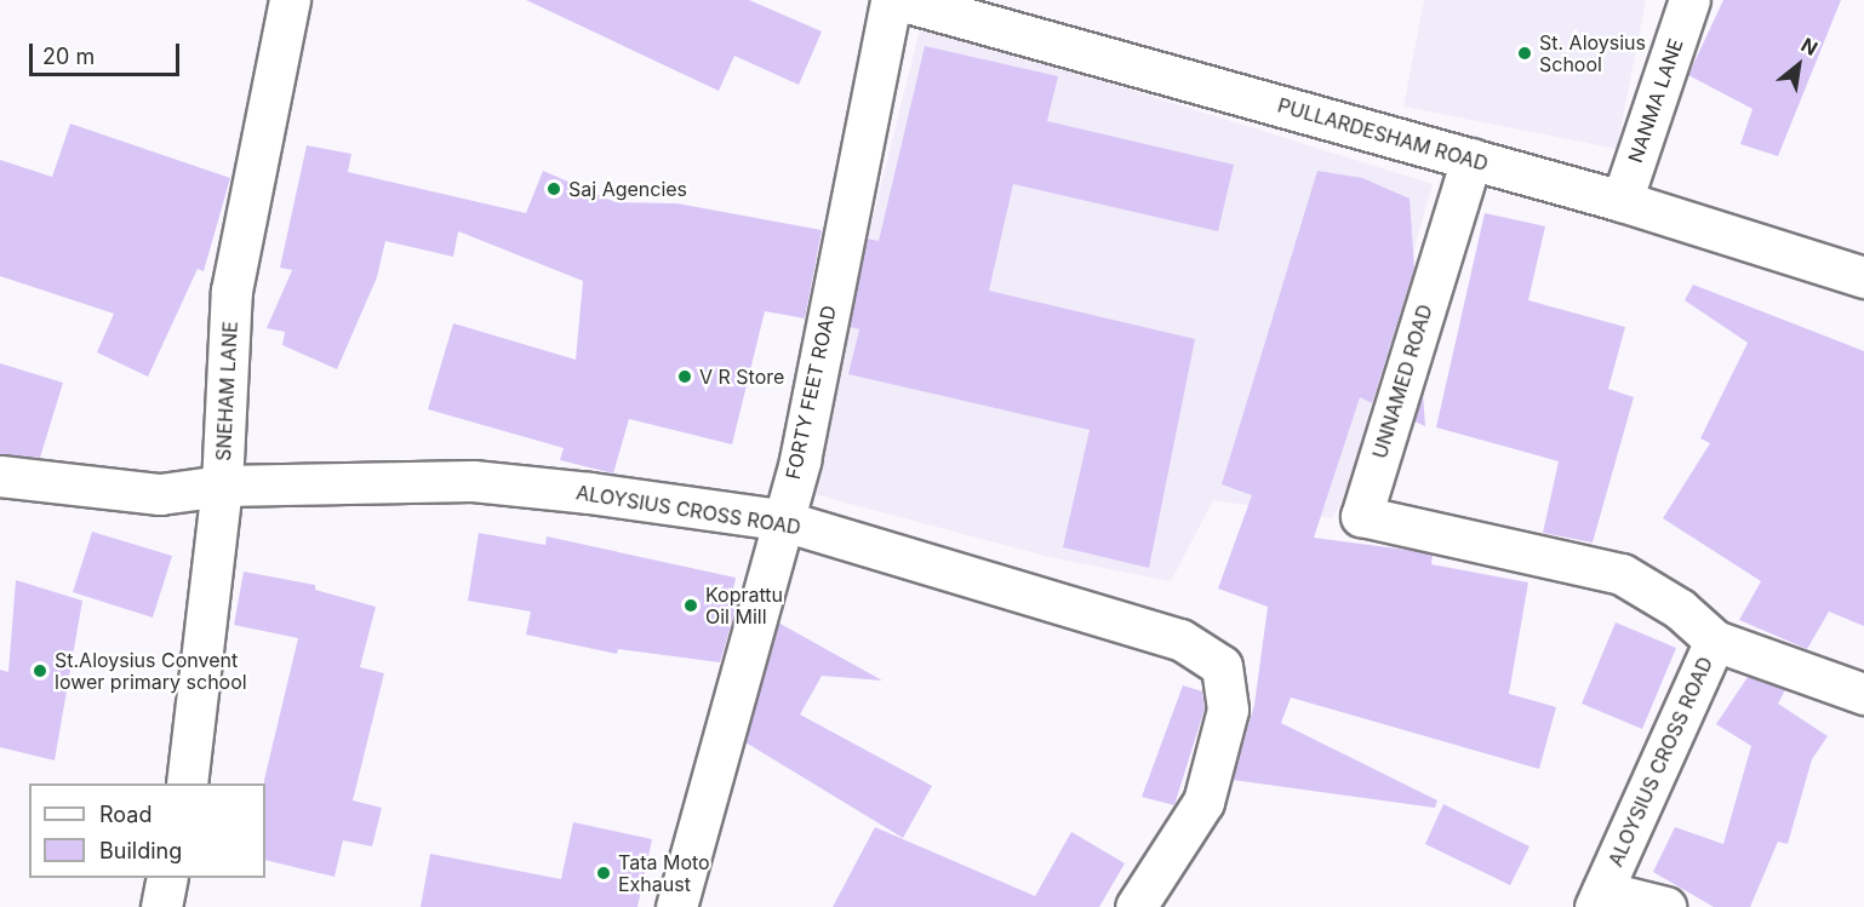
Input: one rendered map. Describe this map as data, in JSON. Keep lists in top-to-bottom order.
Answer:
{
  "streets": {
    "street": [
      "NANMA LANE",
      "PULLARDESHAM ROAD",
      "UNNAMED ROAD",
      "SNEHAM LANE",
      "FORTY FEET ROAD",
      "ALOYSIUS CROSS ROAD"
    ]
  },
  "crossings": [
    ["NANMA LANE", "PULLARDESHAM ROAD"],
    ["PULLARDESHAM ROAD", "UNNAMED ROAD"],
    ["UNNAMED ROAD", "ALOYSIUS CROSS ROAD"],
    ["SNEHAM LANE", "ALOYSIUS CROSS ROAD"],
    ["FORTY FEET ROAD", "ALOYSIUS CROSS ROAD"]
  ],
  "places": [
    "St. Aloysius School",
    "Saj Agencies",
    "V R Store",
    "Koprattu Oil Mill",
    "St.Aloysius Convent lower primary school",
    "Tata Moto Exhaust"
  ],
  "legend": ["Road", "Building"],
  "scale_bar": "20 m",
  "north": "top right"
}
